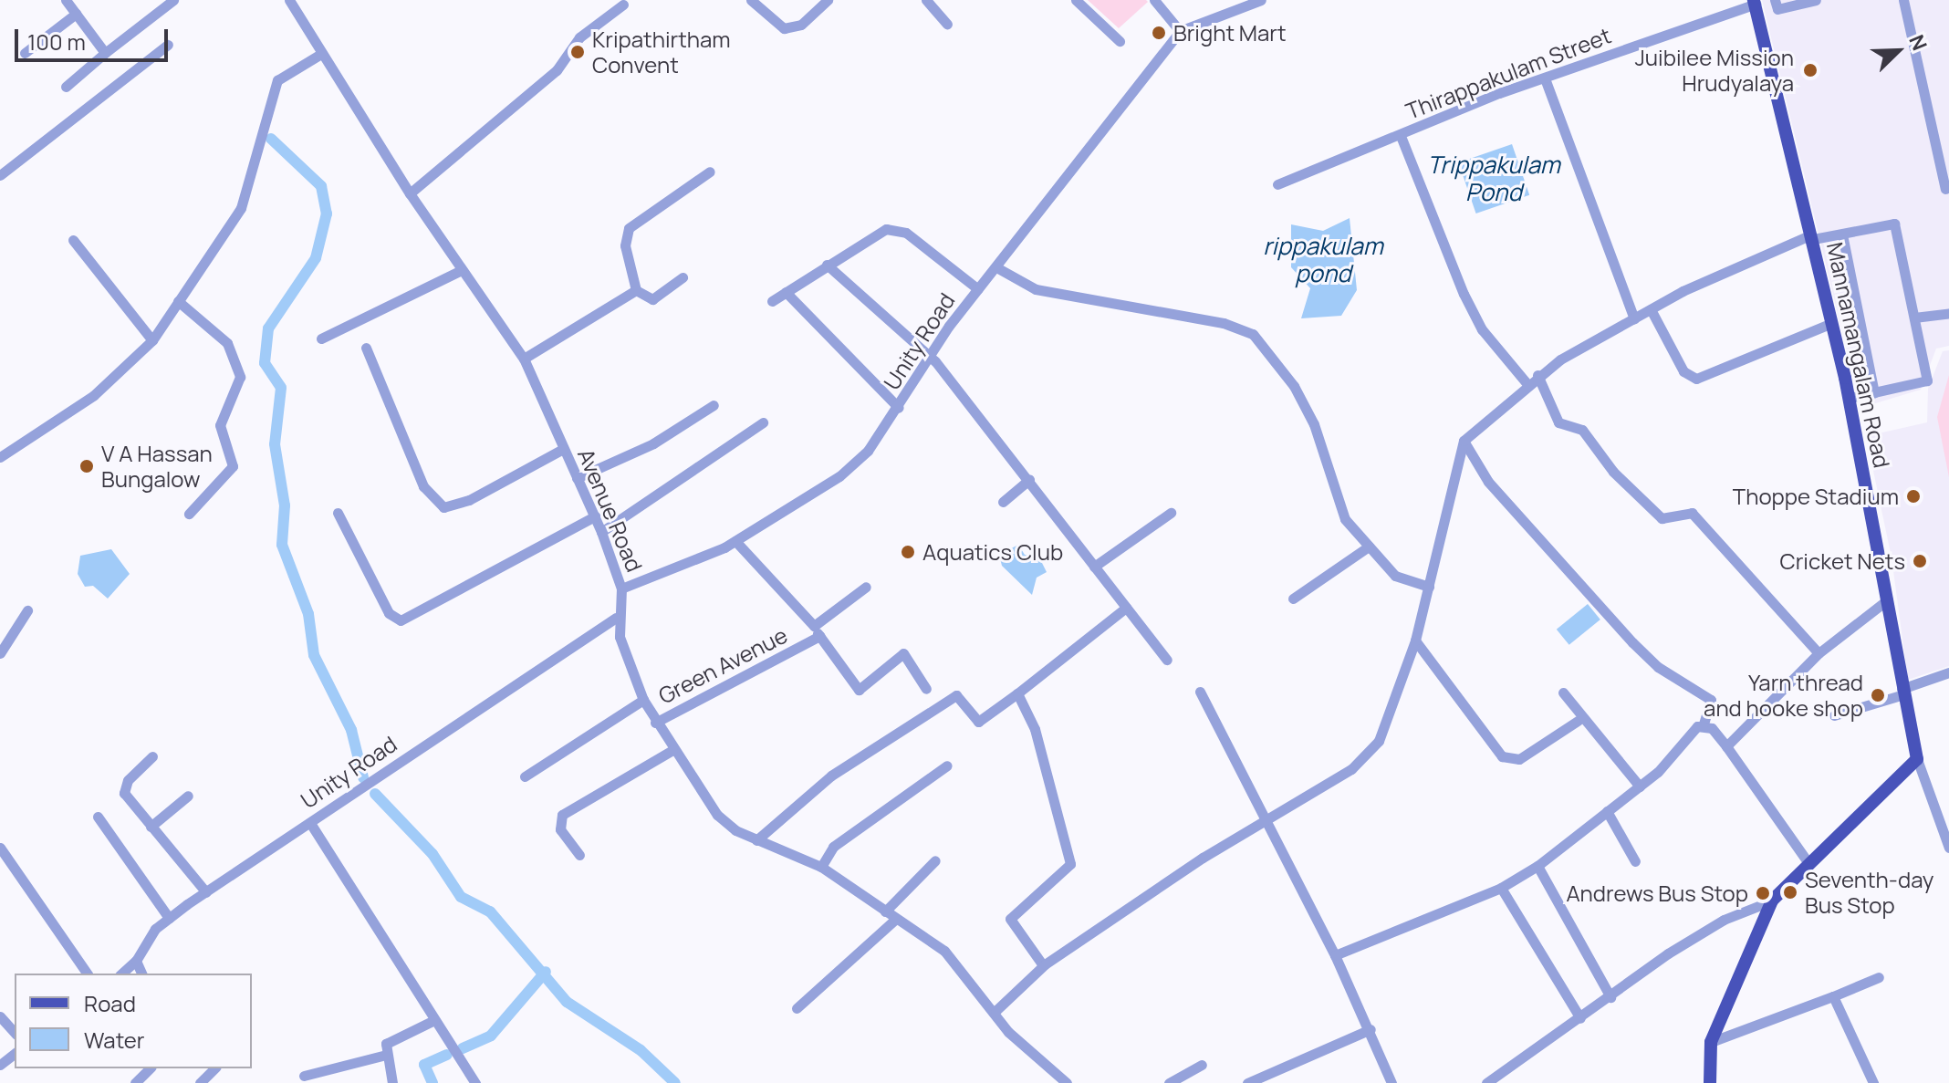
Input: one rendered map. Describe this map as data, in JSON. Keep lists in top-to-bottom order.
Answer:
{
  "streets": {
    "main road": ["Mannamangalam Road"],
    "street": [
      "Thirappakulam Street",
      "Unity Road",
      "Avenue Road",
      "Green Avenue"
    ]
  },
  "crossings": [
    ["Thirappakulam Street", "Mannamangalam Road"],
    ["Unity Road", "Avenue Road"],
    ["Avenue Road", "Green Avenue"]
  ],
  "water": ["Trippakulam Pond", "rippakulam pond"],
  "places": [
    "Bright Mart",
    "Kripathirtham Convent",
    "Juibilee Mission Hrudyalaya",
    "V A Hassan Bungalow",
    "Thoppe Stadium",
    "Aquatics Club",
    "Cricket Nets",
    "Yarn thread and hooke shop",
    "Seventh-day Bus Stop",
    "Andrews Bus Stop"
  ],
  "legend": ["Road", "Water"],
  "scale_bar": "100 m",
  "north": "top right"
}
